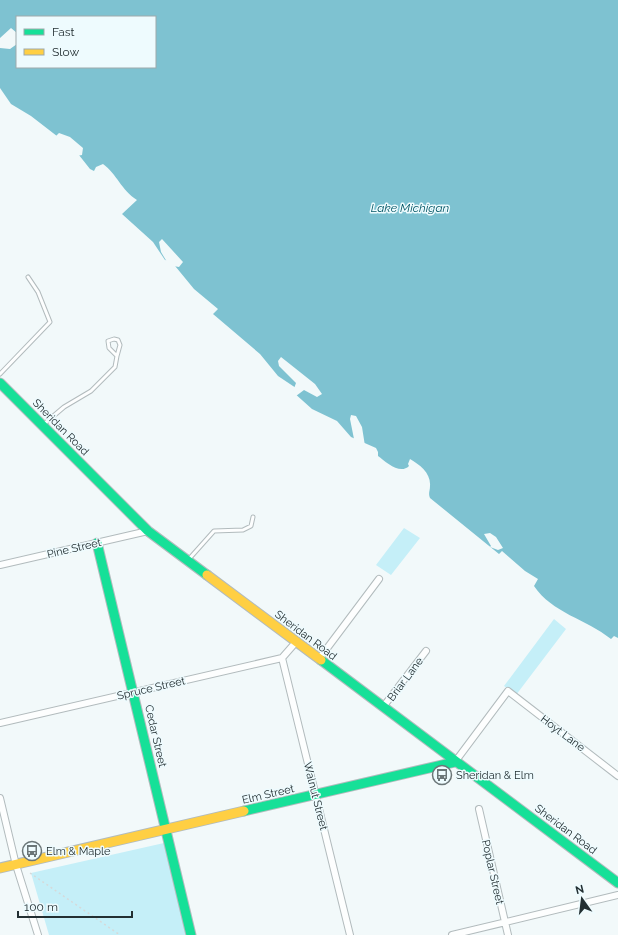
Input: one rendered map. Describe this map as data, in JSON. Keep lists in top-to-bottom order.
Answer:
{
  "streets": {
    "street": [
      "Sheridan Road",
      "Pine Street",
      "Briar Lane",
      "Spruce Street",
      "Hoyt Lane",
      "Cedar Street",
      "Elm Street",
      "Walnut Street",
      "Poplar Street"
    ]
  },
  "crossings": [
    ["Sheridan Road", "Pine Street"],
    ["Sheridan Road", "Briar Lane"],
    ["Sheridan Road", "Hoyt Lane"],
    ["Sheridan Road", "Elm Street"],
    ["Pine Street", "Cedar Street"],
    ["Spruce Street", "Cedar Street"],
    ["Spruce Street", "Walnut Street"],
    ["Hoyt Lane", "Elm Street"],
    ["Cedar Street", "Elm Street"],
    ["Elm Street", "Walnut Street"]
  ],
  "water": ["Lake Michigan"],
  "places": {
    "bus stop": ["Sheridan & Elm", "Elm & Maple"]
  },
  "legend": ["Fast", "Slow"],
  "scale_bar": "100 m",
  "north": "top"
}
